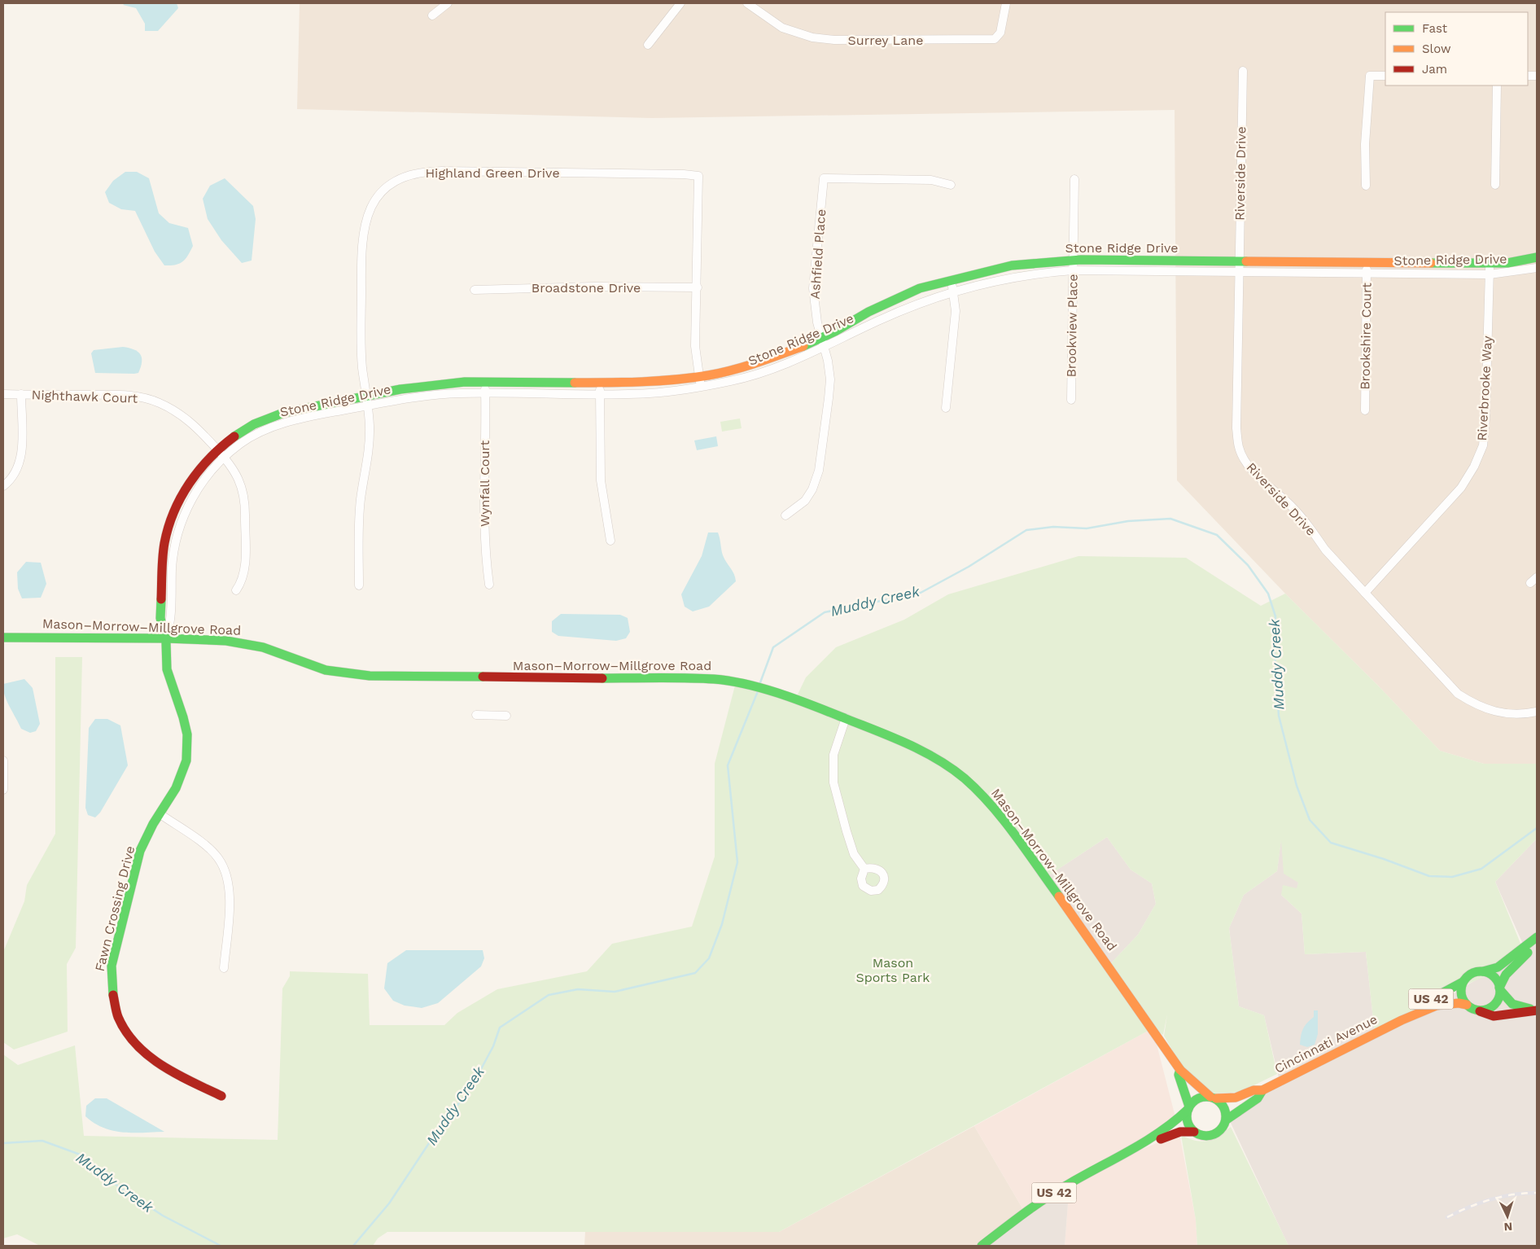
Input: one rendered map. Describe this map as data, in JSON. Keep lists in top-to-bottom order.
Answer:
{
  "streets": {
    "street": [
      "Surrey Lane",
      "Highland Green Drive",
      "Riverside Drive",
      "Stone Ridge Drive",
      "Ashfield Place",
      "Broadstone Drive",
      "Brookview Place",
      "Brookshire Court",
      "Riverbrooke Way",
      "Nighthawk Court",
      "Wynfall Court",
      "Mason–Morrow–Millgrove Road",
      "Fawn Crossing Drive",
      "US 42",
      "Cincinnati Avenue"
    ]
  },
  "crossings": [
    ["Highland Green Drive", "Stone Ridge Drive"],
    ["Highland Green Drive", "Broadstone Drive"],
    ["Riverside Drive", "Stone Ridge Drive"],
    ["Riverside Drive", "Riverbrooke Way"],
    ["Stone Ridge Drive", "Ashfield Place"],
    ["Stone Ridge Drive", "Brookview Place"],
    ["Stone Ridge Drive", "Brookshire Court"],
    ["Stone Ridge Drive", "Riverbrooke Way"],
    ["Stone Ridge Drive", "Nighthawk Court"],
    ["Stone Ridge Drive", "Wynfall Court"],
    ["Stone Ridge Drive", "Mason–Morrow–Millgrove Road"],
    ["Stone Ridge Drive", "Fawn Crossing Drive"],
    ["Mason–Morrow–Millgrove Road", "Fawn Crossing Drive"],
    ["Mason–Morrow–Millgrove Road", "US 42"],
    ["Mason–Morrow–Millgrove Road", "Cincinnati Avenue"],
    ["US 42", "Cincinnati Avenue"]
  ],
  "water": ["Muddy Creek"],
  "parks": ["Mason Sports Park"],
  "legend": ["Fast", "Slow", "Jam"],
  "north": "bottom"
}
